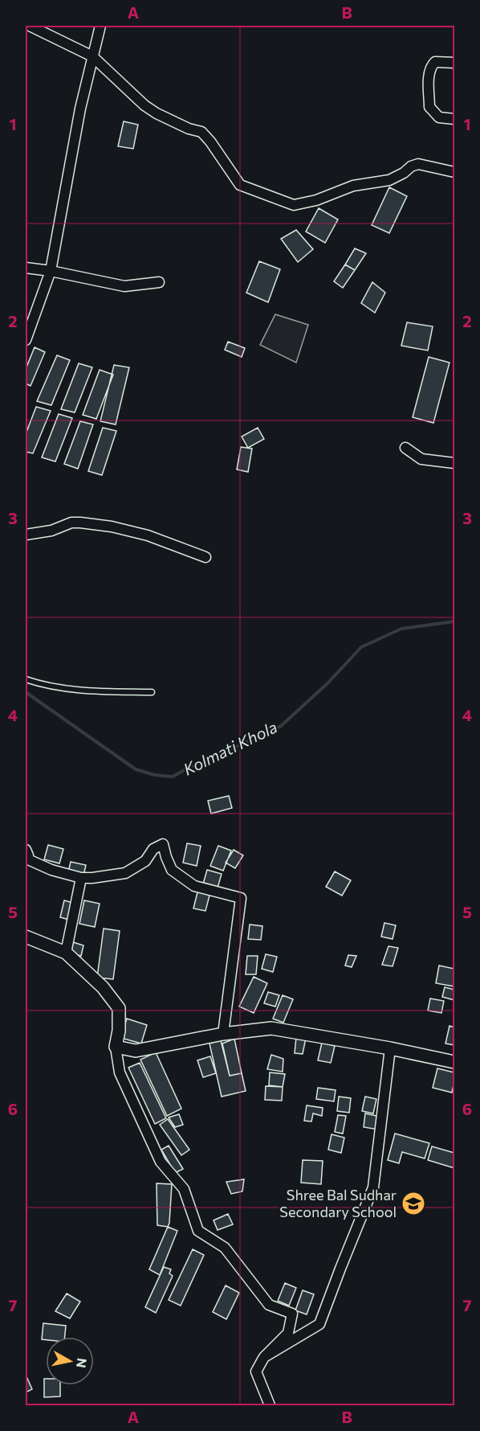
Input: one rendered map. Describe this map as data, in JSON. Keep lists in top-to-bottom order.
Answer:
{
  "water": ["Kolmati Khola"],
  "places": {
    "school or university": ["Shree Bal Sudhar Secondary School"]
  },
  "north": "right",
  "grid": {
    "columns": ["A", "B"],
    "rows": [
      "1",
      "2",
      "3",
      "4",
      "5",
      "6",
      "7"
    ]
  }
}
